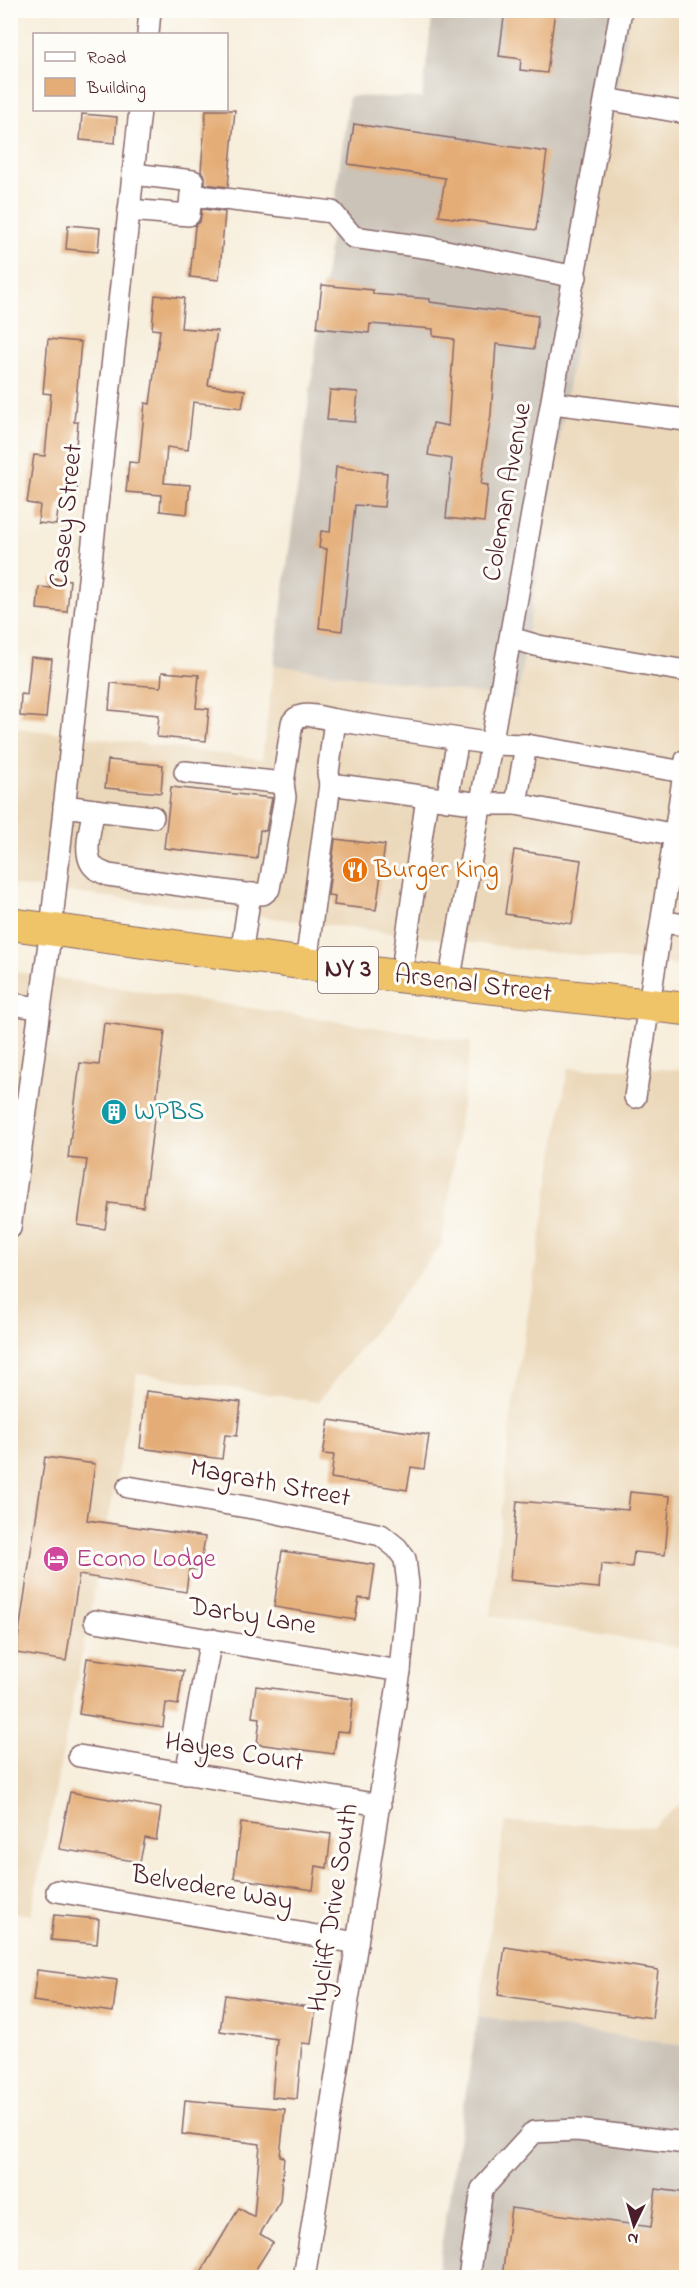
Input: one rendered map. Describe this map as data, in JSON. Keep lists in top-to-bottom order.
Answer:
{
  "streets": {
    "highway": ["NY 3", "Arsenal Street"],
    "street": [
      "Coleman Avenue",
      "Casey Street",
      "Magrath Street",
      "Darby Lane",
      "Hayes Court",
      "Belvedere Way",
      "Hycliff Drive South"
    ]
  },
  "crossings": [
    ["Coleman Avenue", "Arsenal Street"],
    ["Casey Street", "Arsenal Street"],
    ["Magrath Street", "Hycliff Drive South"],
    ["Darby Lane", "Hycliff Drive South"],
    ["Hayes Court", "Hycliff Drive South"],
    ["Belvedere Way", "Hycliff Drive South"]
  ],
  "places": {
    "restaurant": ["Burger King"],
    "building": ["WPBS"],
    "hotel": ["Econo Lodge"]
  },
  "legend": ["Road", "Building"],
  "north": "bottom"
}
